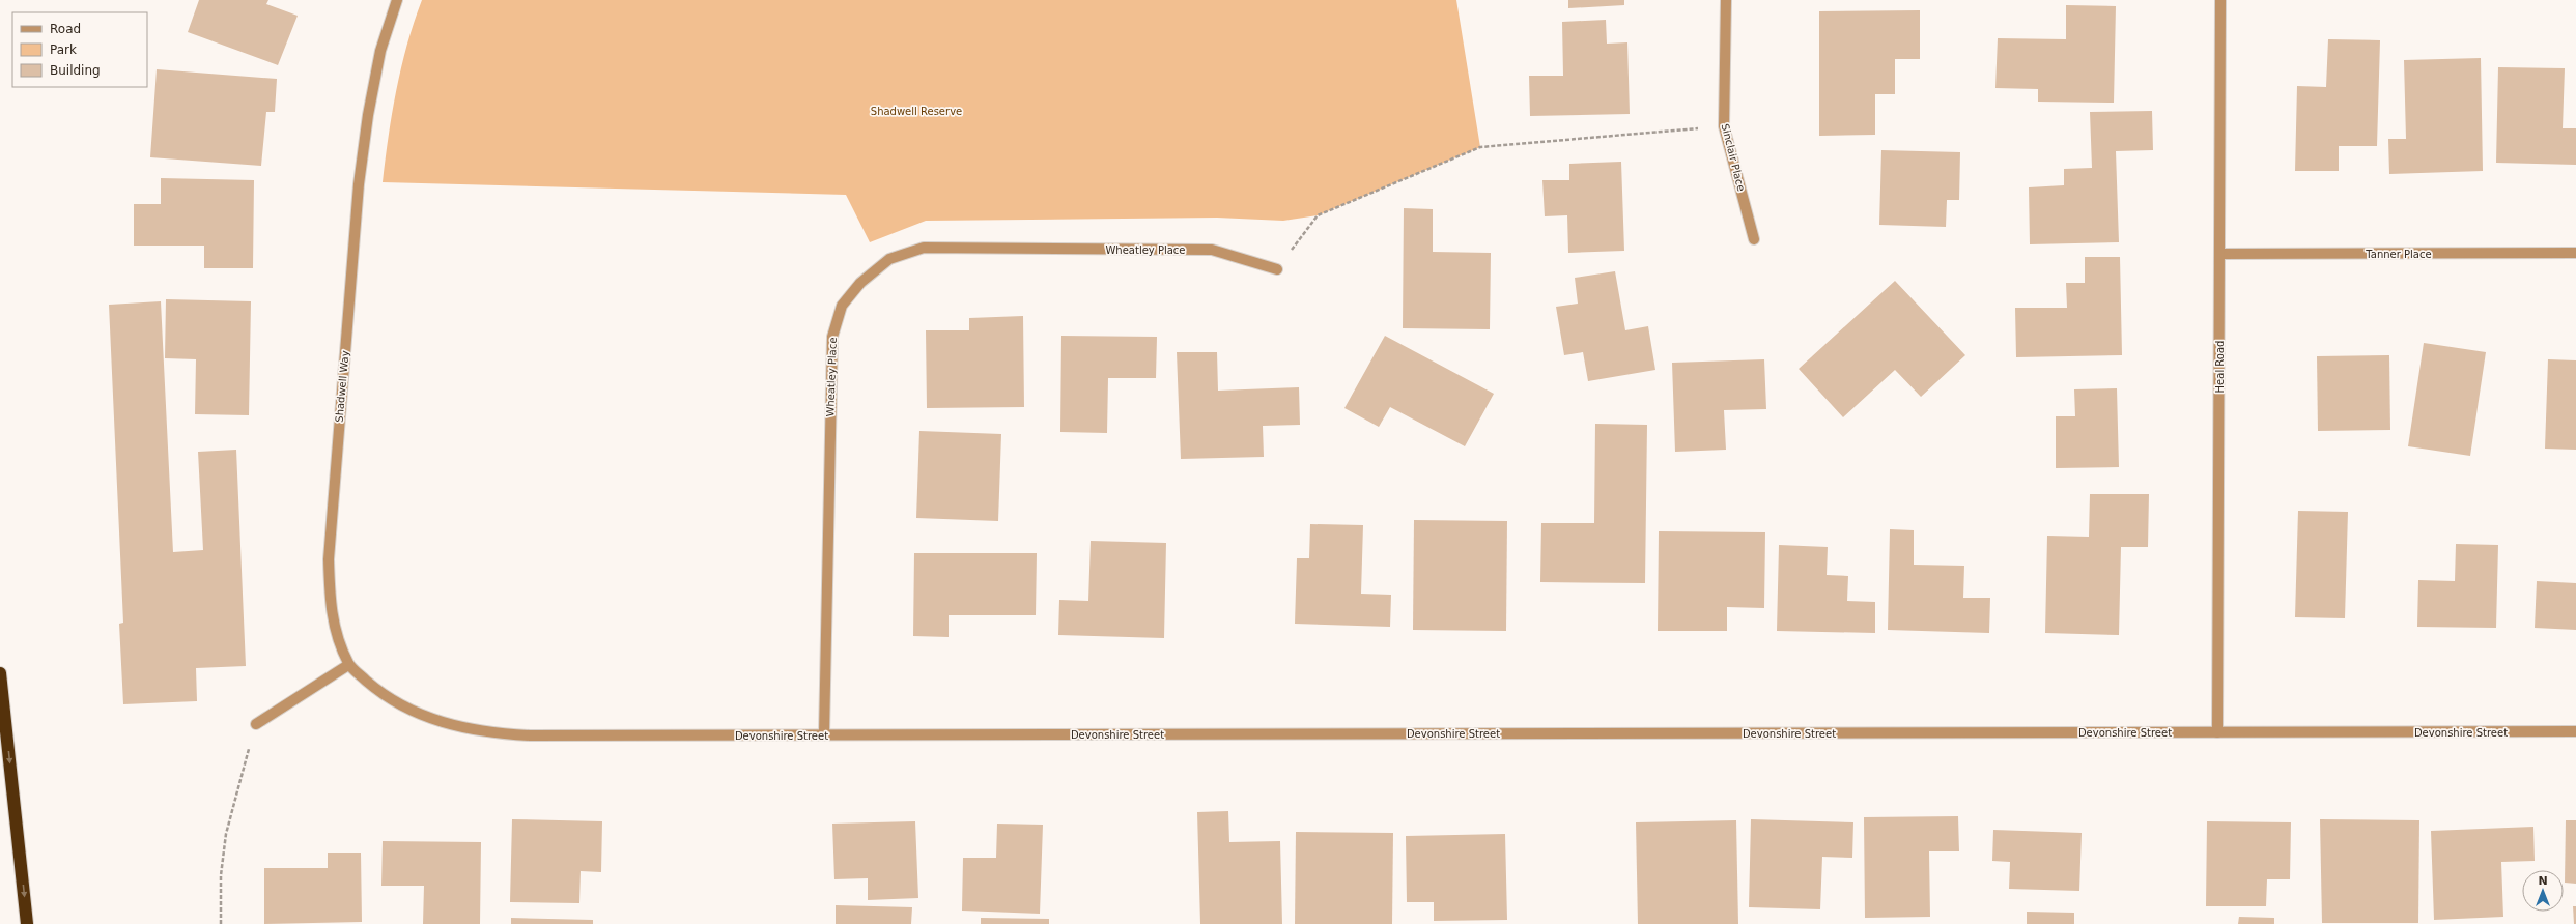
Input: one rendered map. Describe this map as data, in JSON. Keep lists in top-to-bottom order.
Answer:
{
  "streets": {
    "street": [
      "Sinclair Place",
      "Wheatley Place",
      "Tanner Place",
      "Heal Road",
      "Shadwell Way",
      "Devonshire Street"
    ]
  },
  "crossings": [
    ["Wheatley Place", "Devonshire Street"],
    ["Tanner Place", "Heal Road"],
    ["Heal Road", "Devonshire Street"],
    ["Shadwell Way", "Devonshire Street"]
  ],
  "parks": ["Shadwell Reserve"],
  "legend": ["Road", "Park", "Building"],
  "north": "top"
}
